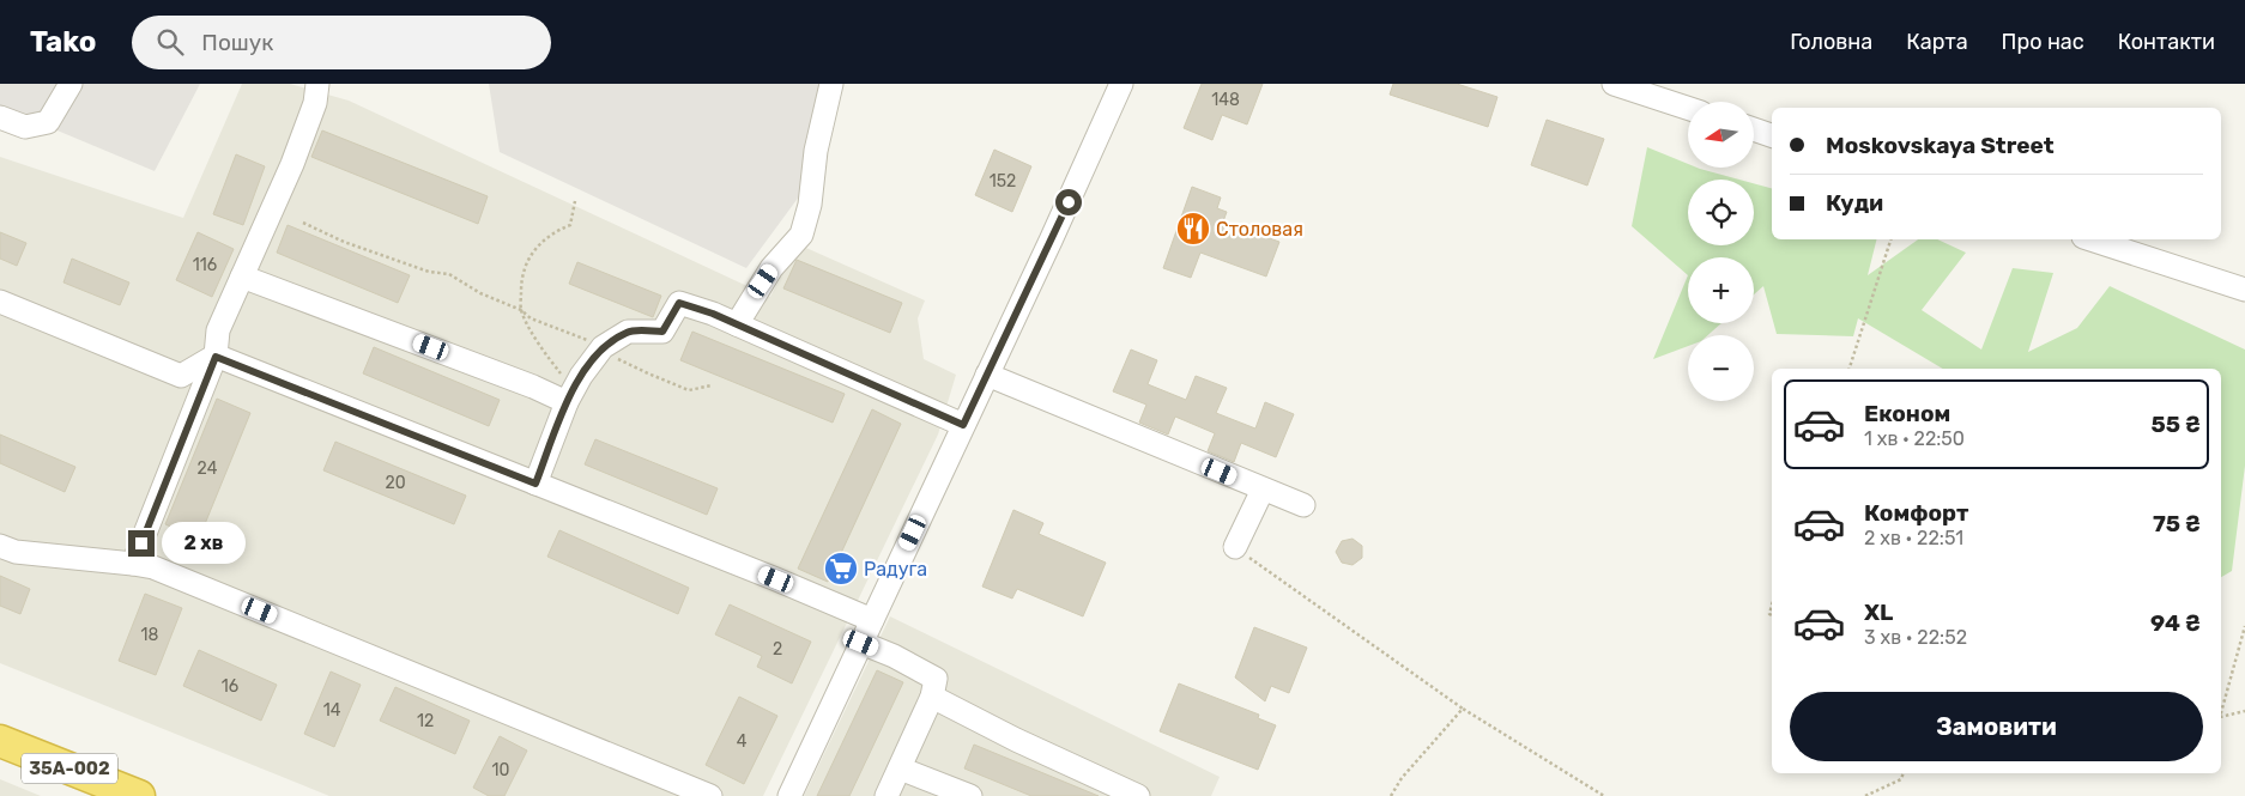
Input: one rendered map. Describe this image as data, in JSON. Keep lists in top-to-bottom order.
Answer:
{
  "streets": {
    "highway": ["35А-002"]
  },
  "places": {
    "restaurant": ["Столовая"],
    "supermarket": ["Радуга"]
  },
  "house_numbers": [
    "148",
    "152",
    "116",
    "24",
    "20",
    "18",
    "2",
    "16",
    "14",
    "12",
    "4",
    "10"
  ],
  "north": "left",
  "page": {
    "header": "Tako",
    "search": "Пошук",
    "nav": [
      "Головна",
      "Карта",
      "Про нас",
      "Контакти"
    ],
    "map_buttons": ["+", "−"],
    "banner": ["Moskovskaya Street", "Куди"],
    "list": [
      {
        "name": "Економ",
        "note": "1 хв · 22:50",
        "value": "55 ₴"
      },
      {
        "name": "Комфорт",
        "note": "2 хв · 22:51",
        "value": "75 ₴"
      },
      {
        "name": "XL",
        "note": "3 хв · 22:52",
        "value": "94 ₴"
      }
    ],
    "bubble": "2 хв",
    "buttons": "Замовити"
  }
}
